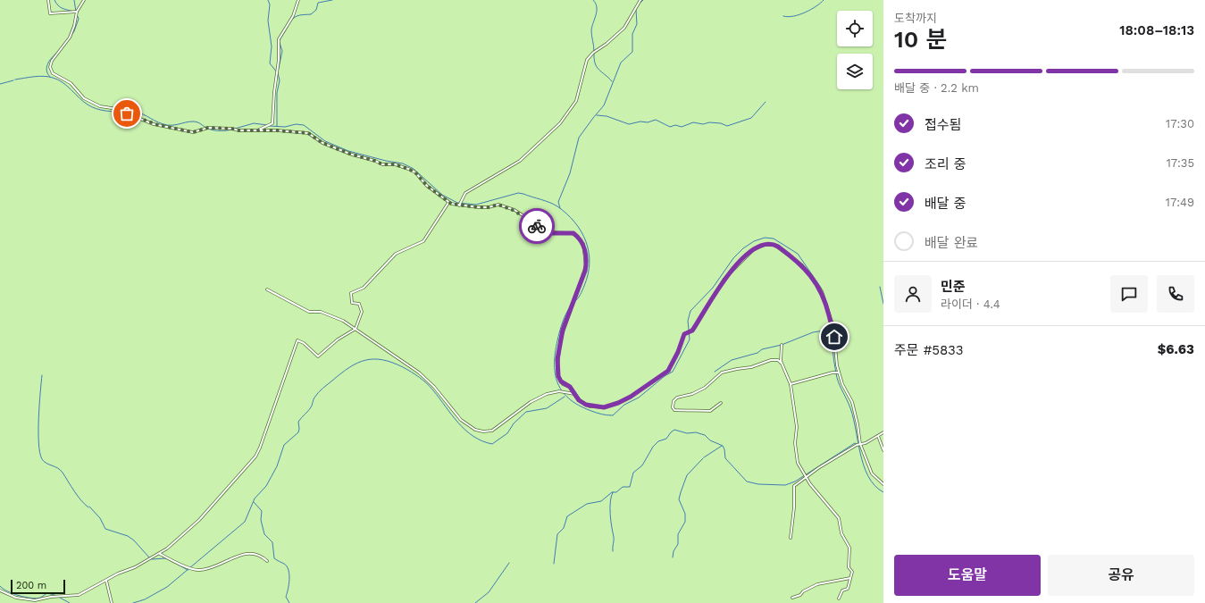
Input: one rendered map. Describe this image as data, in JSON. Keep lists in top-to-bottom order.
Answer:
{
  "scale_bar": "200 m",
  "page": {
    "heading": ["10 분", "도착까지", "18:08–18:13"],
    "panel": [
      "민준",
      "라이더 · 4.4",
      "주문 #5833",
      "$6.63"
    ],
    "bar": "배달 중 · 2.2 km",
    "list": [
      ["접수됨", "17:30"],
      ["조리 중", "17:35"],
      ["배달 중", "17:49"],
      "배달 완료"
    ],
    "buttons": ["도움말", "공유"],
    "scale": "200 m"
  }
}
